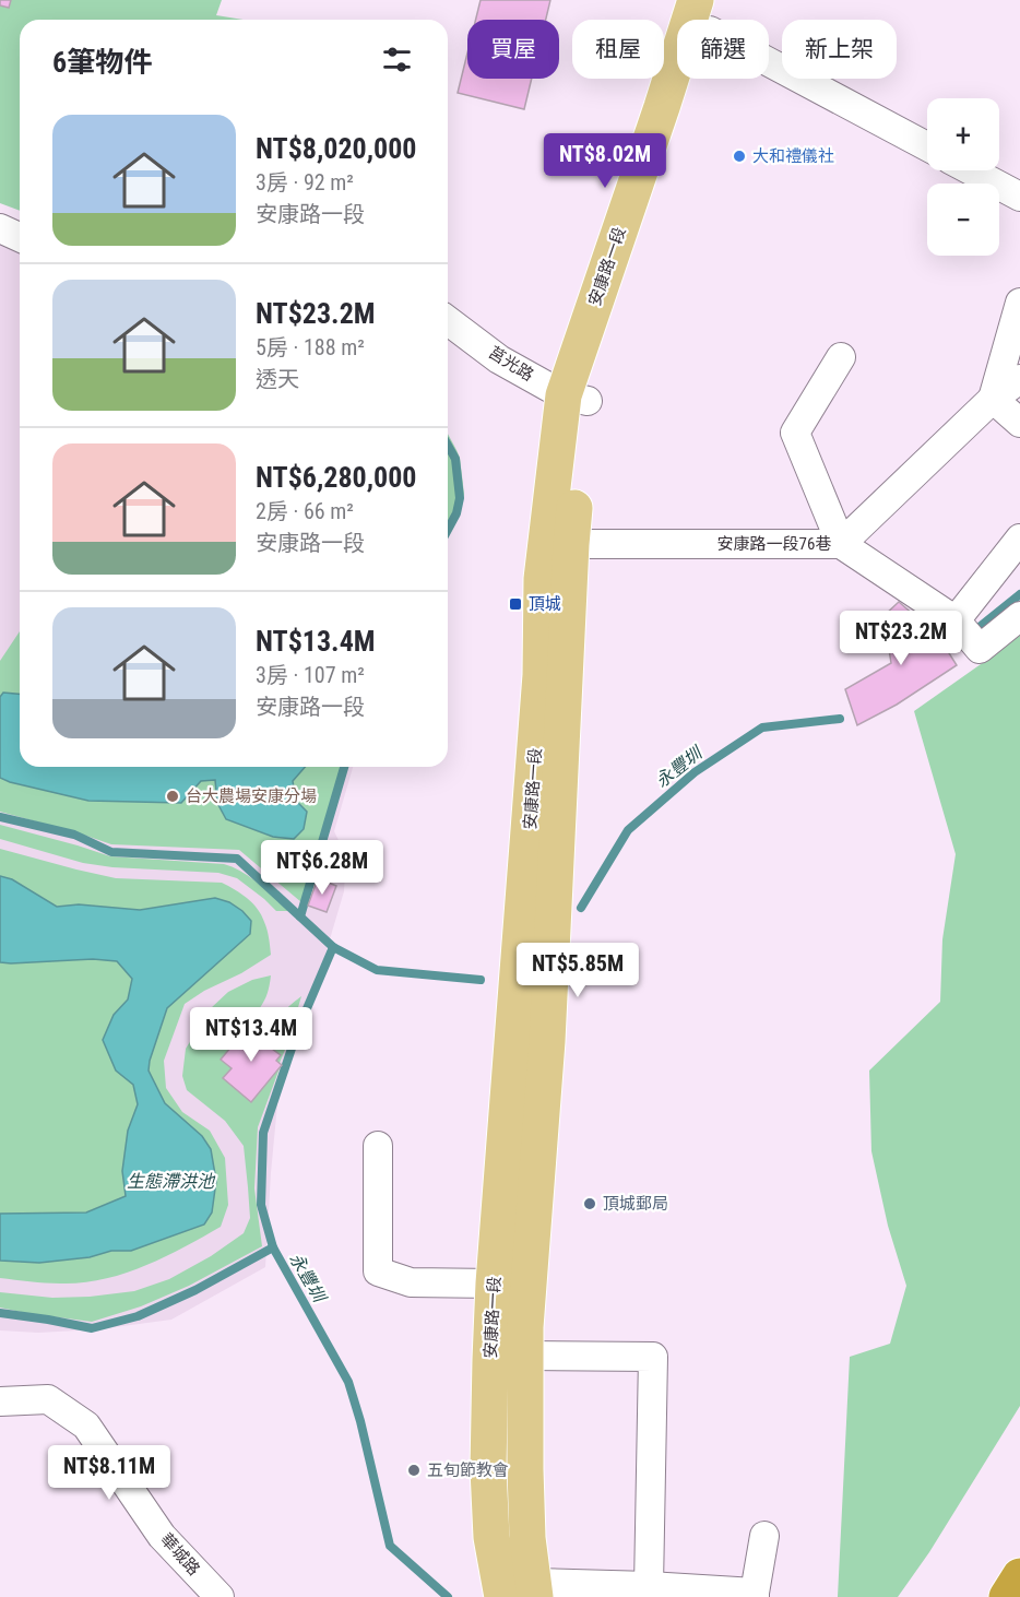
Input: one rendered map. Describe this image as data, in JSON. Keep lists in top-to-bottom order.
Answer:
{
  "streets": {
    "main road": ["安康路一段"],
    "street": ["莒光路", "安康路一段76巷", "華城路"]
  },
  "crossings": [
    ["安康路一段", "莒光路"],
    ["安康路一段", "安康路一段76巷"]
  ],
  "water": ["永豐圳", "生態滯洪池"],
  "places": {
    "other": [
      "大和禮儀社",
      "台大農場安康分場",
      "頂城郵局",
      "五旬節教會"
    ],
    "transit": ["頂城"]
  },
  "page": {
    "chip": [
      "買屋",
      "租屋",
      "篩選",
      "新上架"
    ],
    "heading": "6筆物件",
    "map_buttons": ["+", "−"],
    "list": [
      {
        "name": "NT$8,020,000",
        "note": "3房 · 92 m² · 安康路一段"
      },
      {
        "name": "NT$23.2M",
        "note": "5房 · 188 m² · 透天"
      },
      {
        "name": "NT$6,280,000",
        "note": "2房 · 66 m² · 安康路一段"
      },
      {
        "name": "NT$13.4M",
        "note": "3房 · 107 m² · 安康路一段"
      }
    ],
    "price": [
      "NT$8.02M",
      "NT$23.2M",
      "NT$6.28M",
      "NT$5.85M",
      "NT$13.4M",
      "NT$8.11M"
    ]
  }
}
